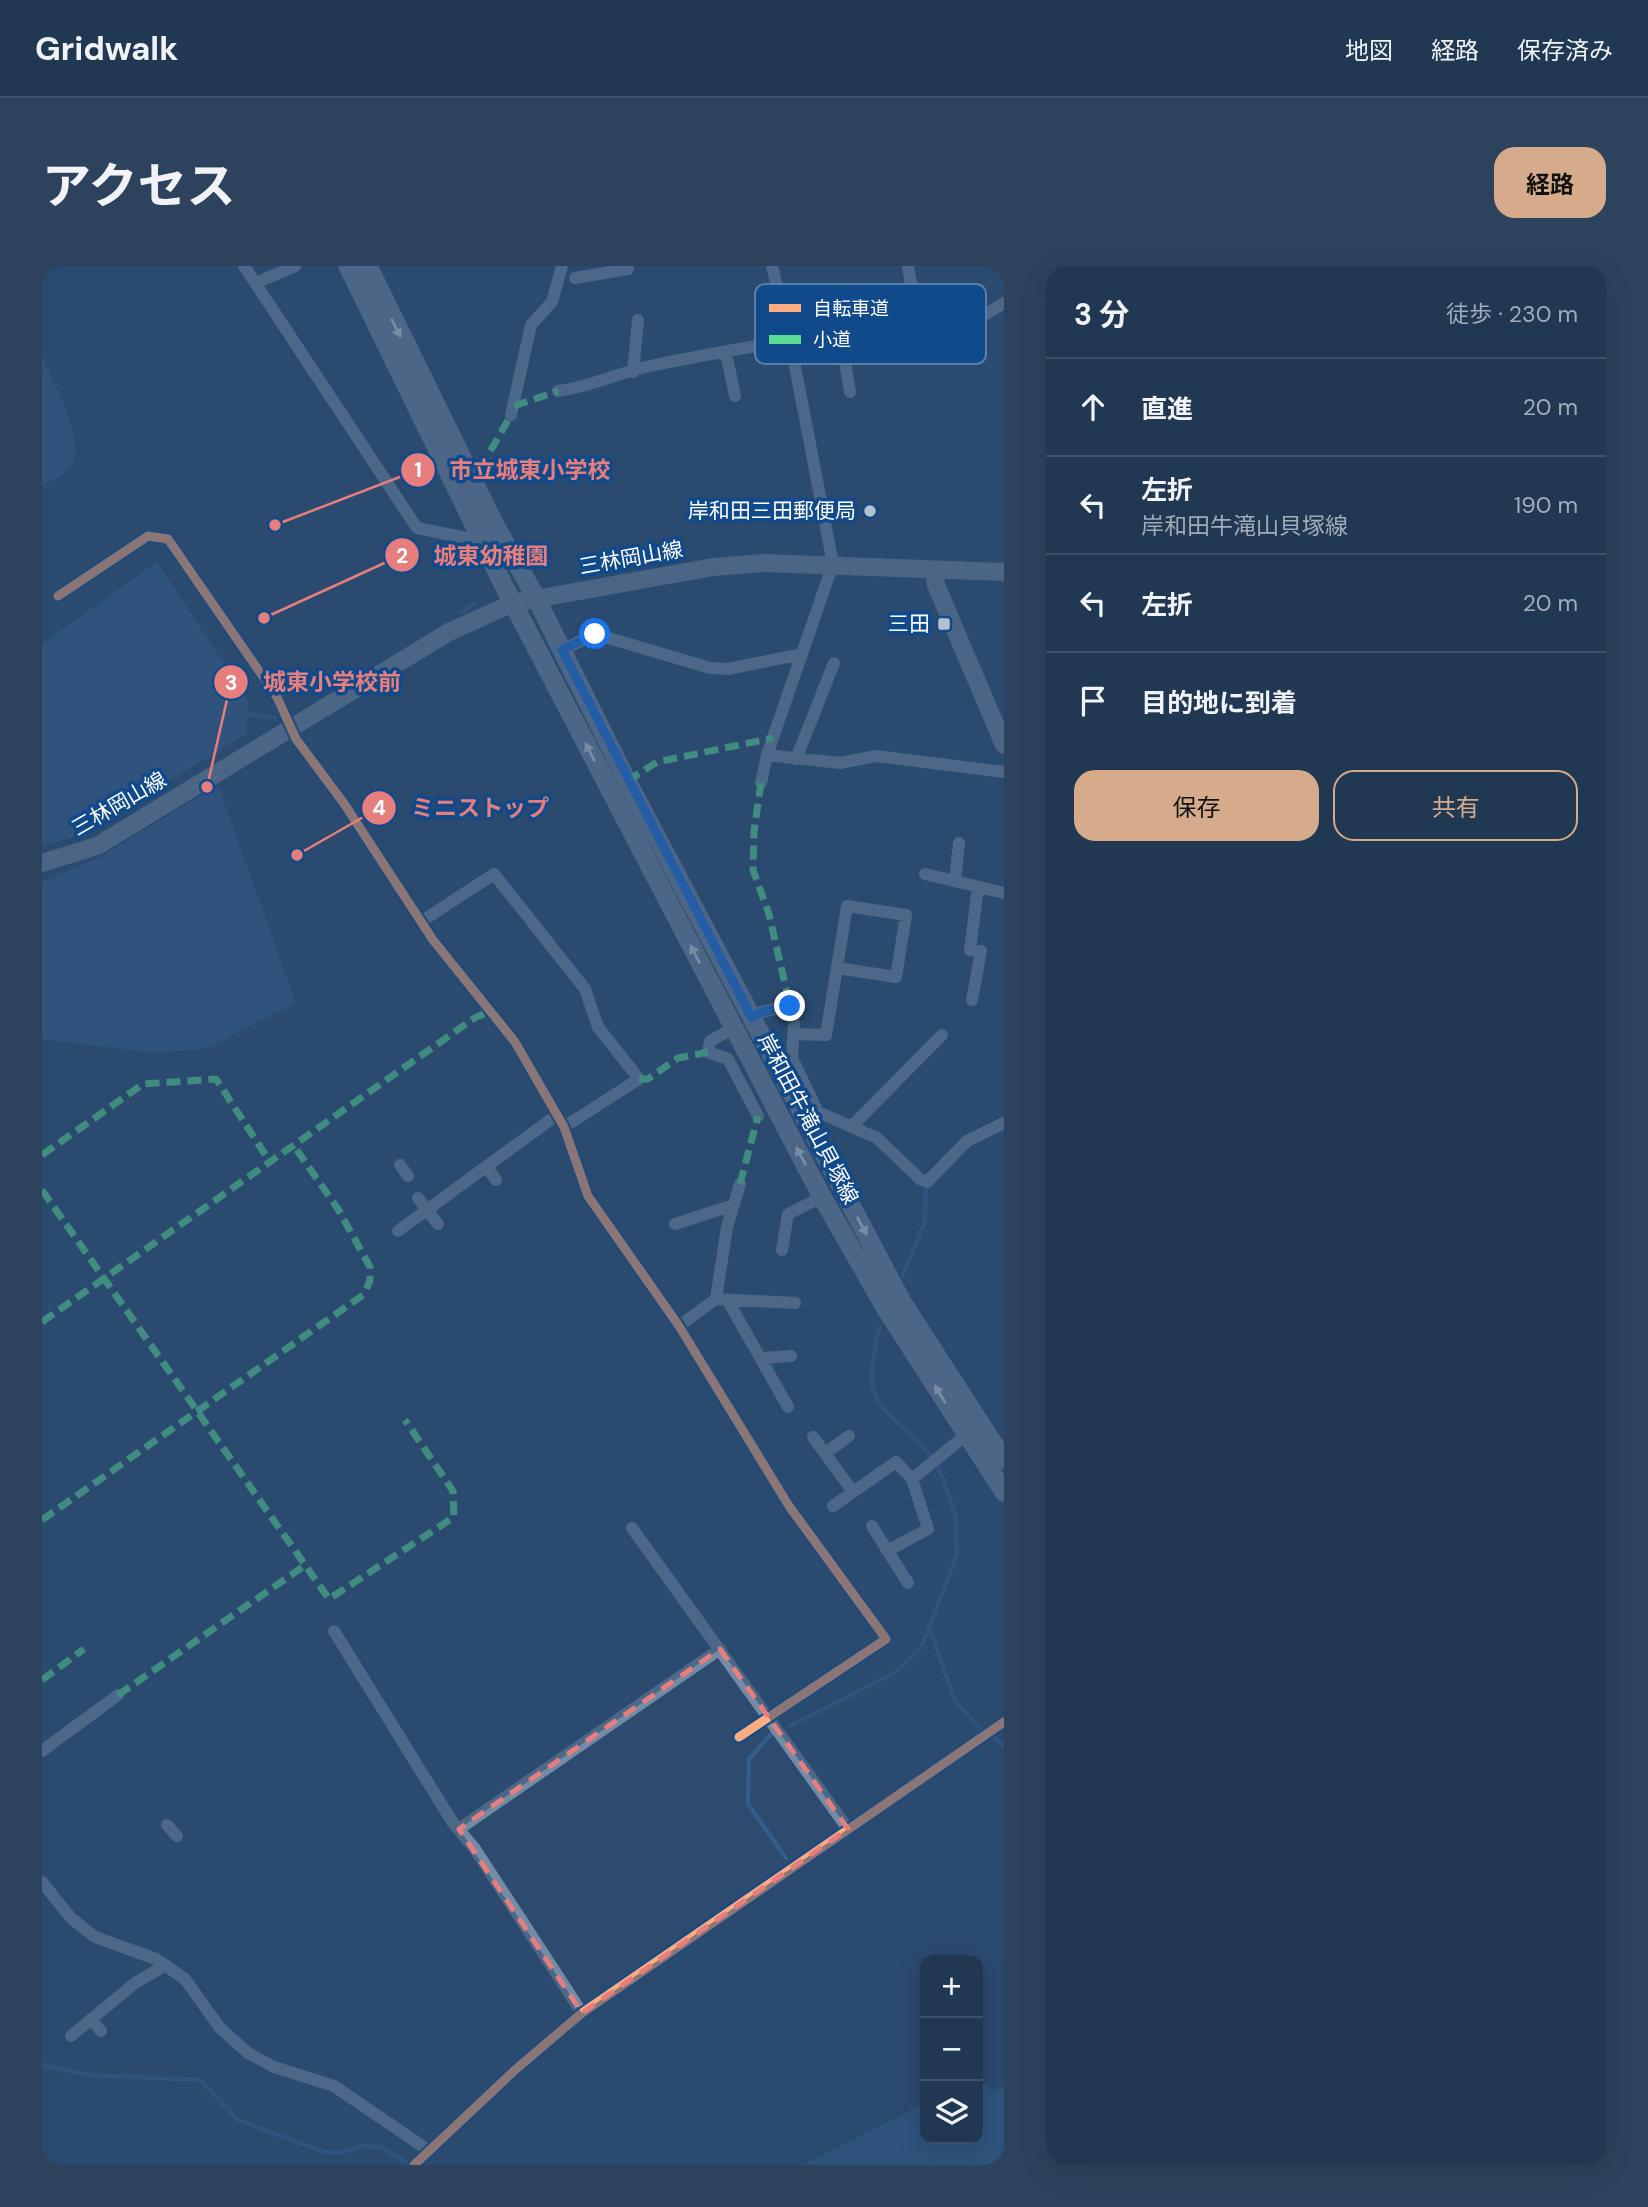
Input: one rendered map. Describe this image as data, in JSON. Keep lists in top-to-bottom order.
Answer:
{
  "streets": {
    "main road": ["三林岡山線", "岸和田牛滝山貝塚線"]
  },
  "crossings": [
    ["三林岡山線", "岸和田牛滝山貝塚線"]
  ],
  "places": {
    "other": [
      "岸和田三田郵便局",
      "市立城東小学校",
      "城東幼稚園",
      "城東小学校前",
      "ミニストップ"
    ],
    "transit": ["三田"]
  },
  "legend": ["自転車道", "小道"],
  "page": {
    "header": "Gridwalk",
    "nav": ["地図", "経路", "保存済み"],
    "title": "アクセス",
    "buttons": [
      "経路",
      ["保存", "共有"]
    ],
    "heading": ["3 分", "徒歩 · 230 m"],
    "list": [
      ["直進", "20 m"],
      ["左折", "岸和田牛滝山貝塚線", "190 m"],
      ["左折", "20 m"],
      "目的地に到着"
    ],
    "map_buttons": ["+", "−"]
  }
}
